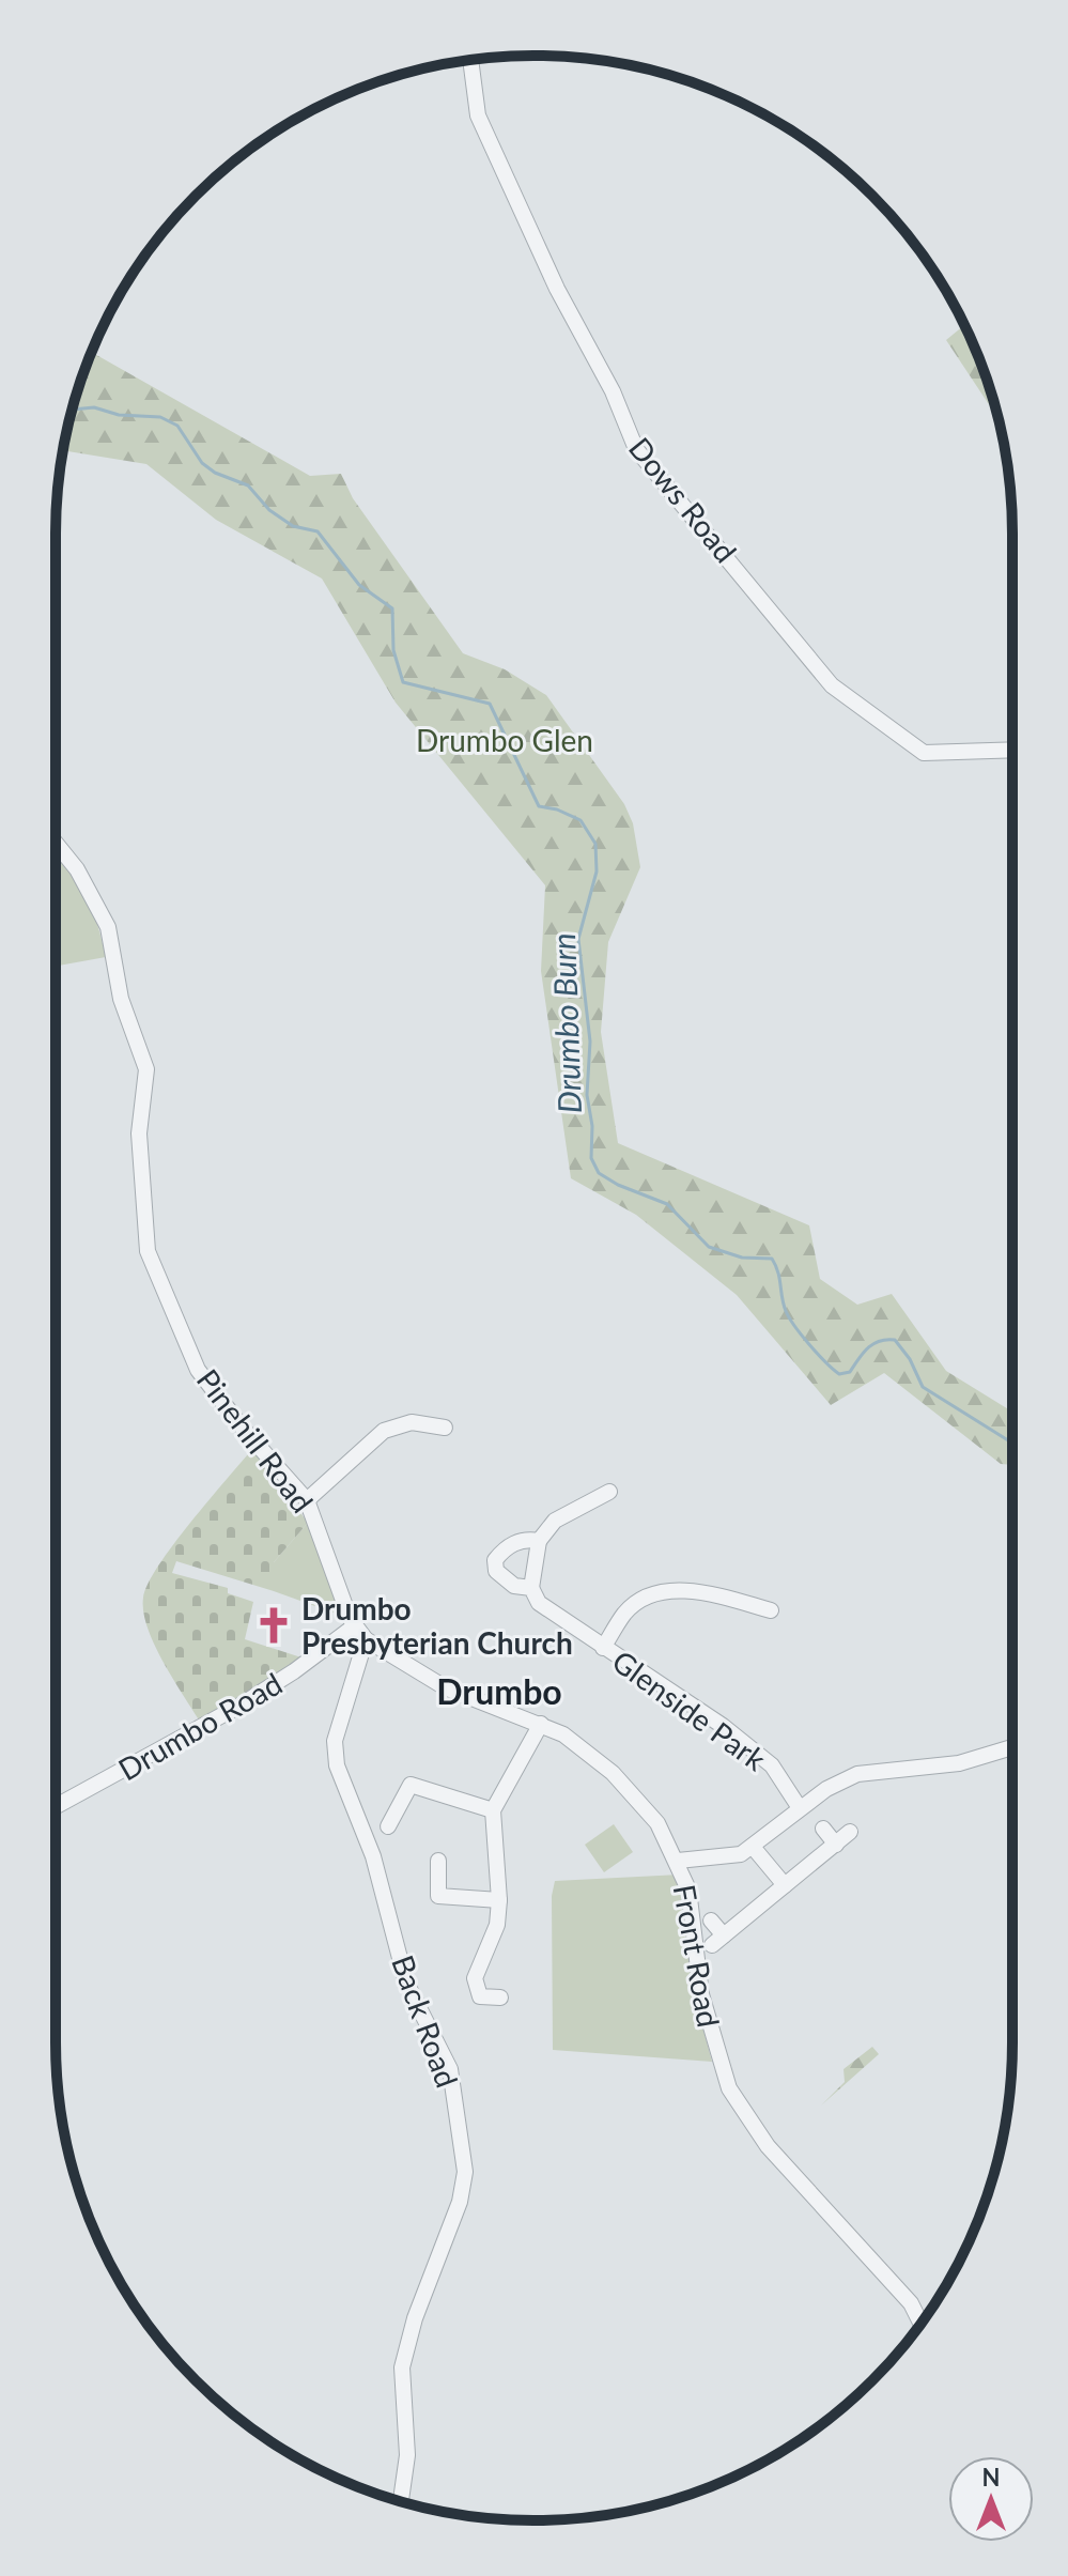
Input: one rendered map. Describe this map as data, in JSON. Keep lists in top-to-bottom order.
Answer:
{
  "streets": {
    "street": [
      "Dows Road",
      "Pinehill Road",
      "Glenside Park",
      "Drumbo Road",
      "Front Road",
      "Back Road"
    ]
  },
  "crossings": [
    ["Pinehill Road", "Drumbo Road"],
    ["Pinehill Road", "Front Road"],
    ["Drumbo Road", "Front Road"],
    ["Front Road", "Back Road"]
  ],
  "districts": ["Drumbo"],
  "water": ["Drumbo Burn"],
  "parks": ["Drumbo Glen"],
  "places": {
    "church": ["Drumbo Presbyterian Church"]
  },
  "north": "top"
}
